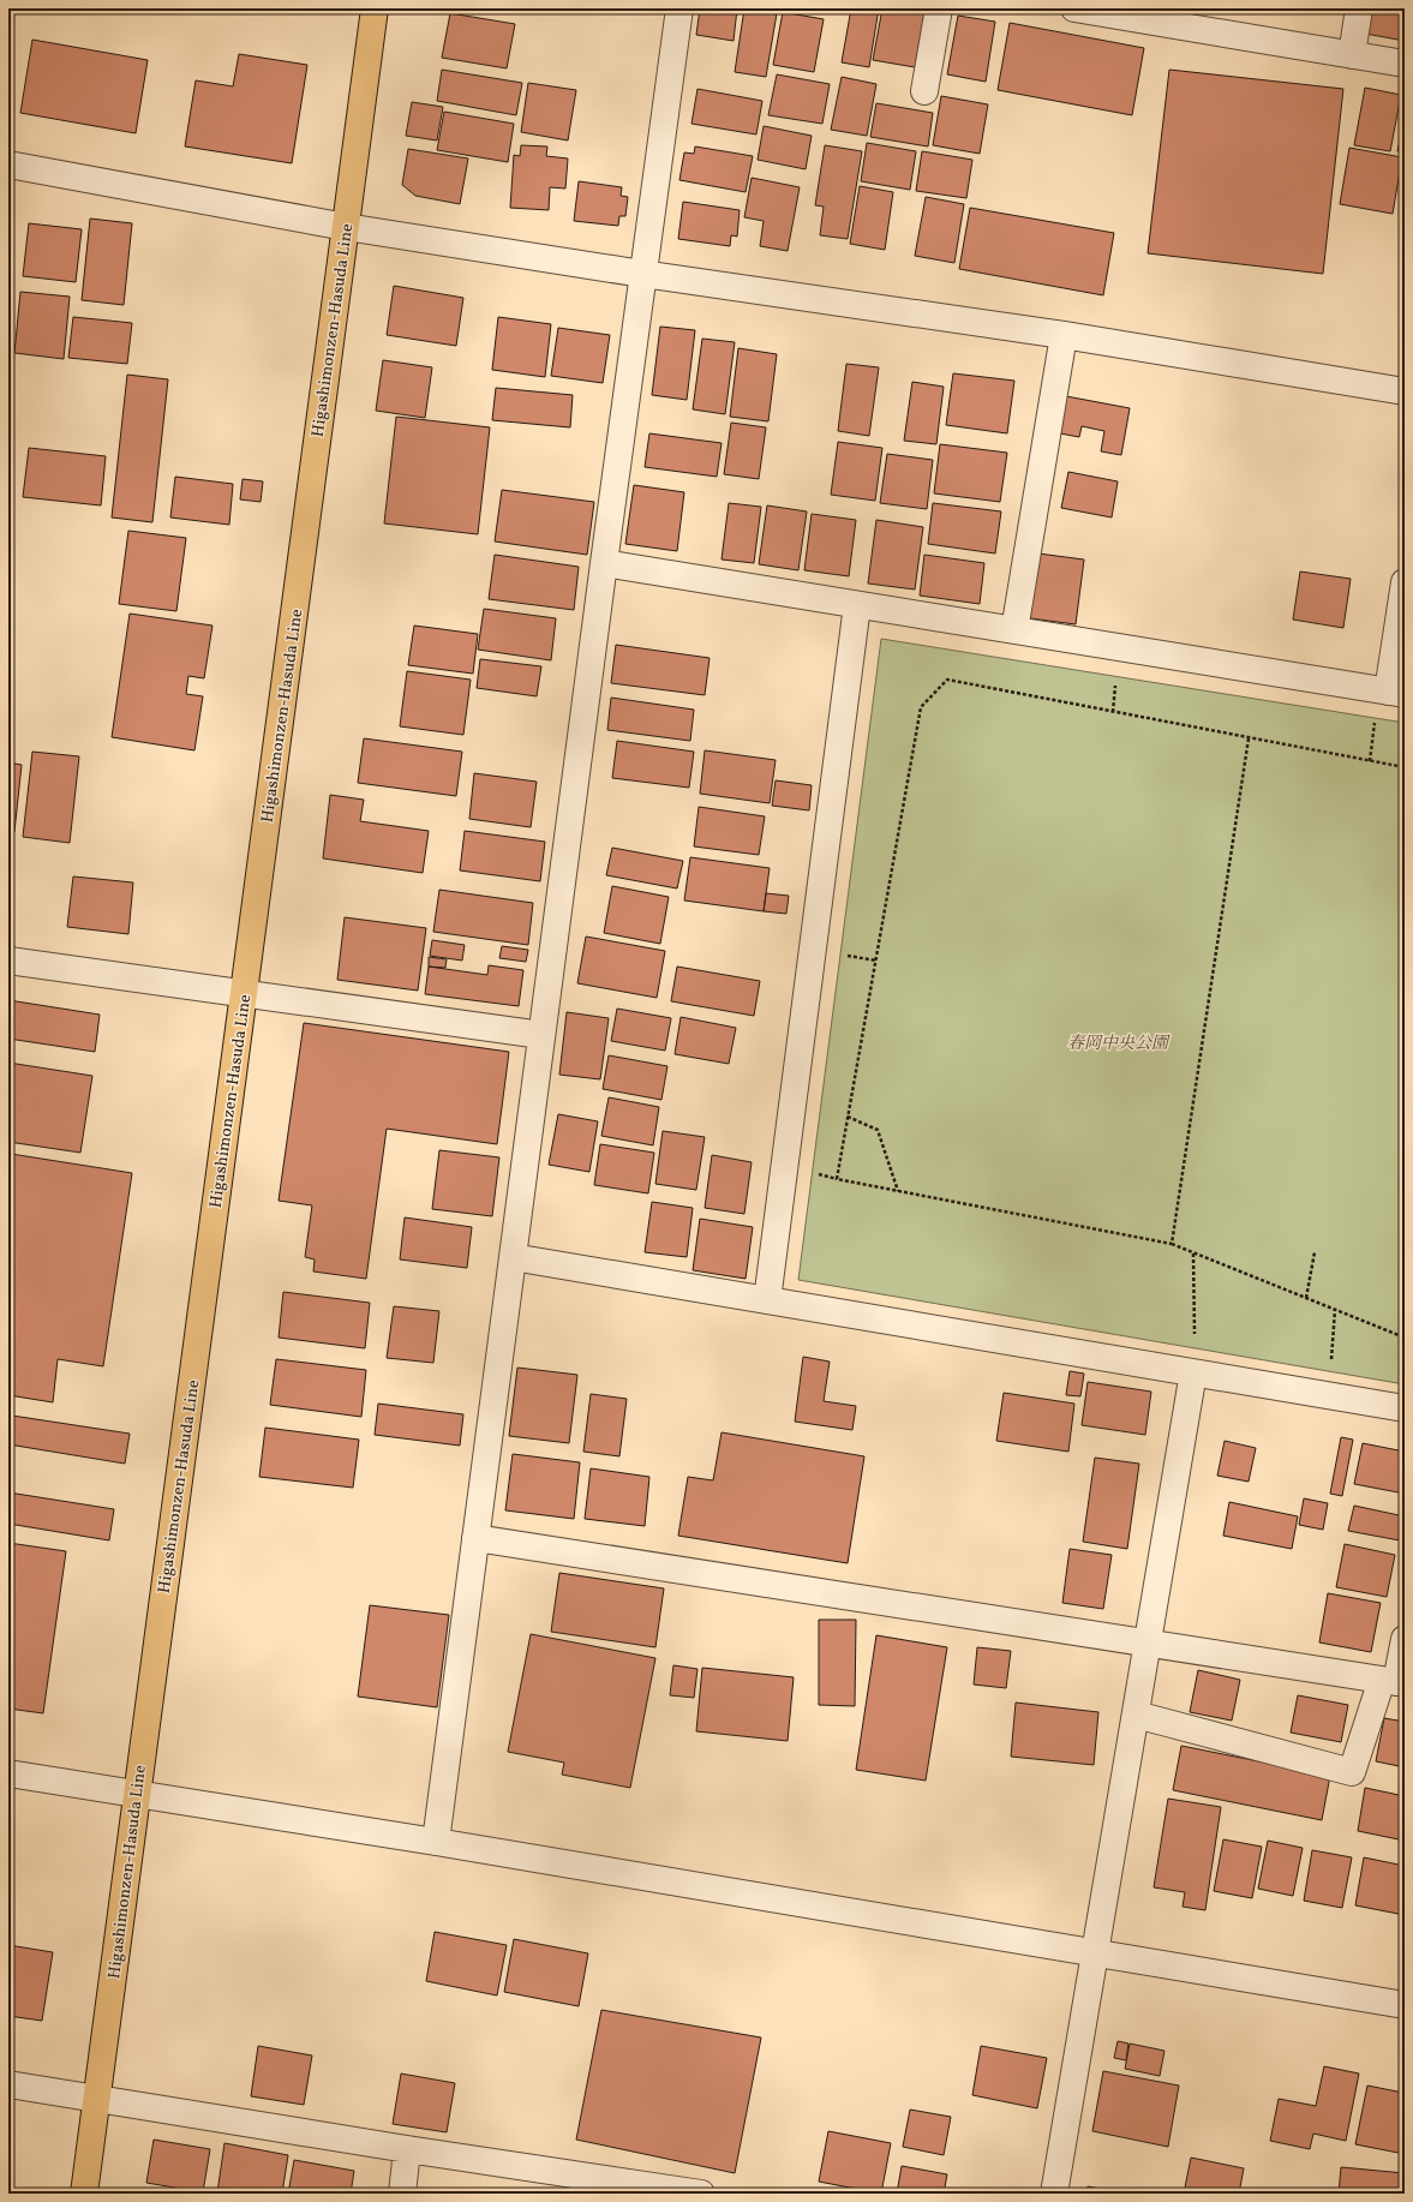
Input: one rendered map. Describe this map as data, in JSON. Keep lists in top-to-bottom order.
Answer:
{
  "streets": {
    "main road": ["Higashimonzen-Hasuda Line"]
  },
  "parks": ["春岡中央公園"]
}
